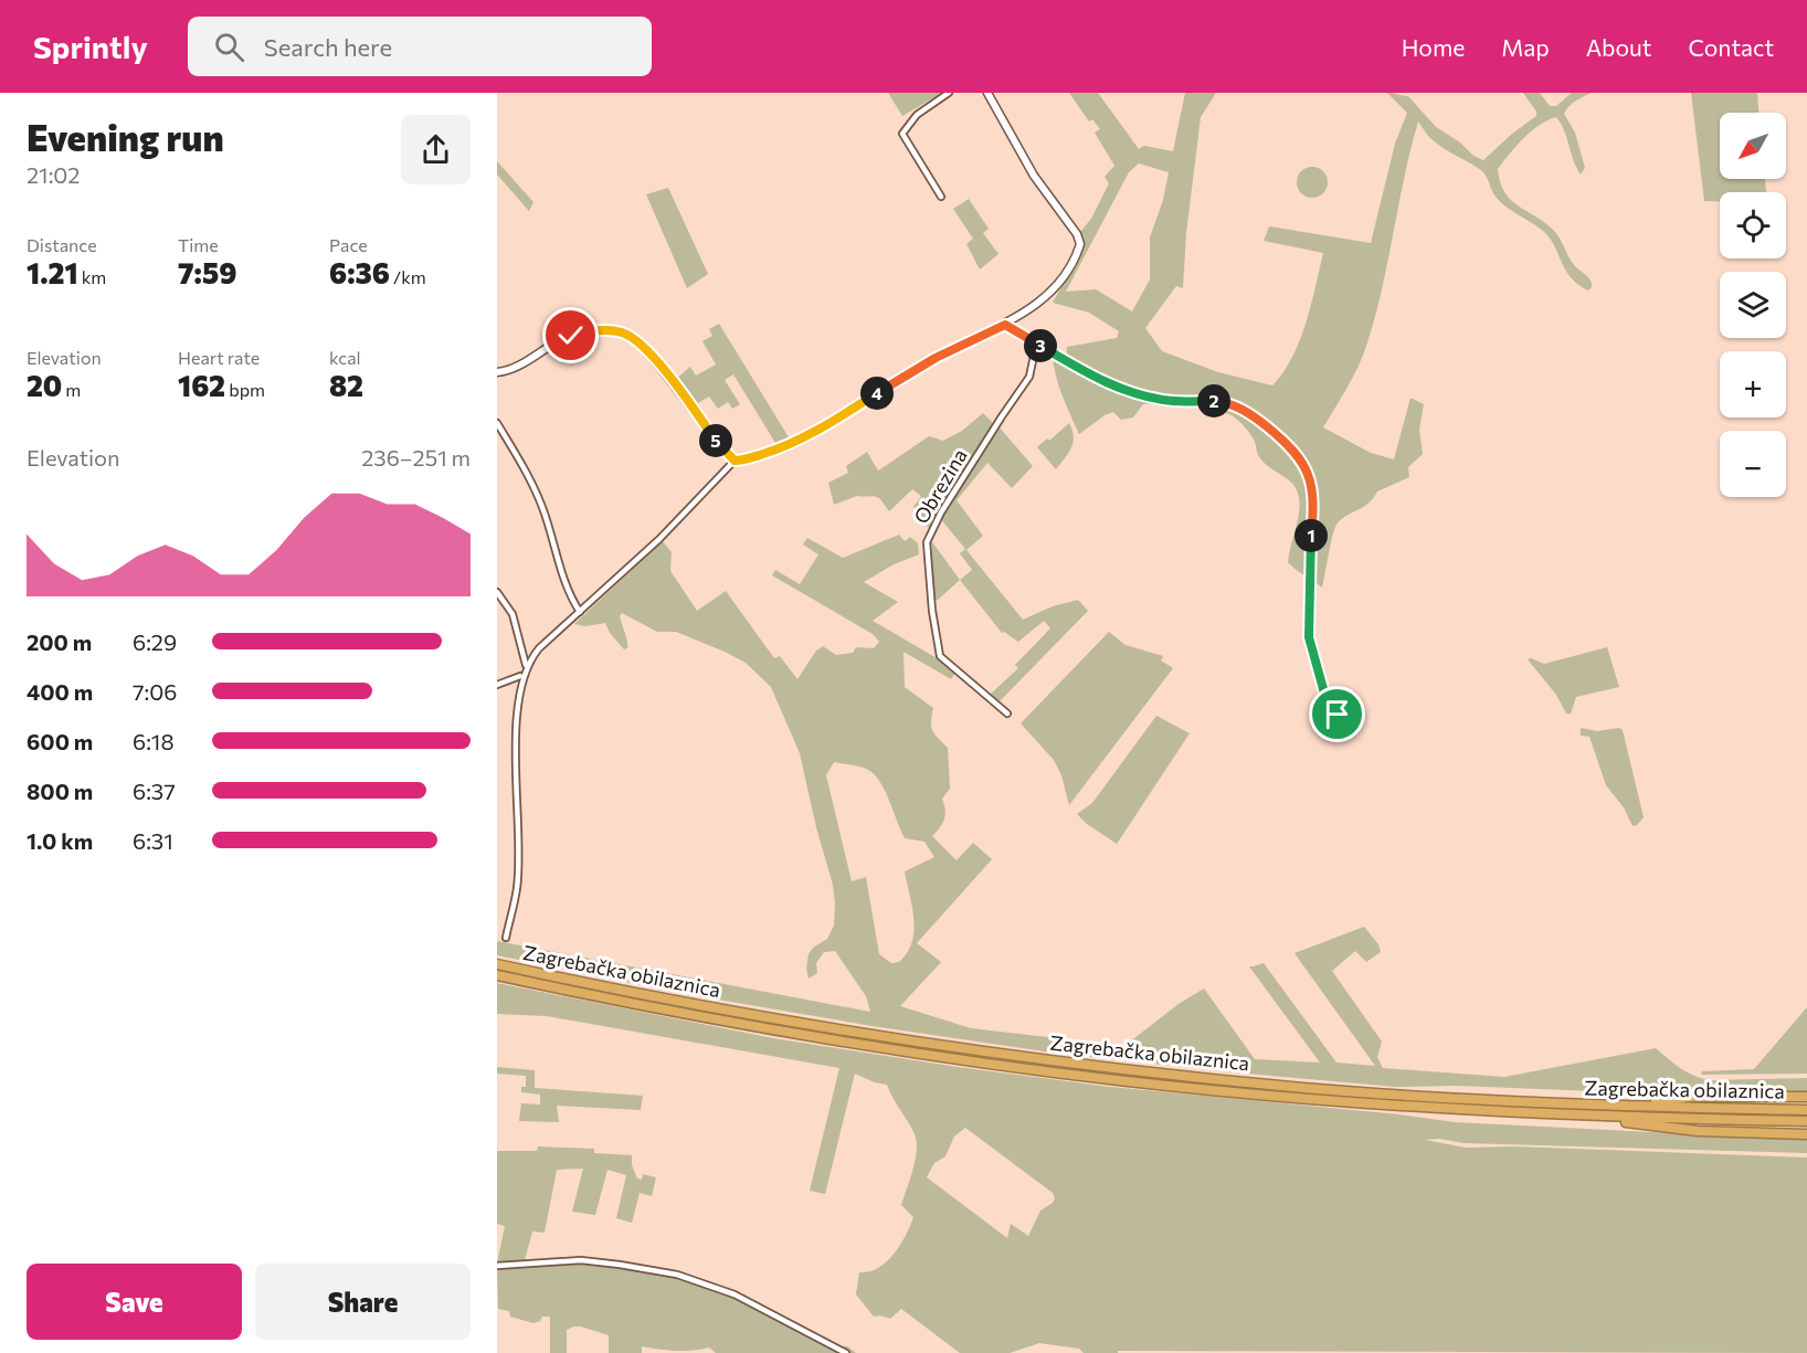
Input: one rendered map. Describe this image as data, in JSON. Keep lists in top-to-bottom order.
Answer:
{
  "streets": {
    "highway": ["Zagrebačka obilaznica"],
    "street": ["Obrezina"]
  },
  "north": "bottom left",
  "page": {
    "header": "Sprintly",
    "search": "Search here",
    "nav": [
      "Home",
      "Map",
      "About",
      "Contact"
    ],
    "heading": ["Evening run", "21:02"],
    "map_buttons": ["+", "−"],
    "stats": [
      ["Distance", "1.21 km"],
      ["Time", "7:59"],
      ["Pace", "6:36 /km"],
      ["Elevation", "20 m"],
      ["Heart rate", "162 bpm"],
      ["kcal", "82"]
    ],
    "pins": [
      "3",
      "4",
      "2",
      "5",
      "1"
    ],
    "chart": ["Elevation", "236–251 m"],
    "list": [
      {
        "name": "200 m",
        "note": "6:29"
      },
      {
        "name": "400 m",
        "note": "7:06"
      },
      {
        "name": "600 m",
        "note": "6:18"
      },
      {
        "name": "800 m",
        "note": "6:37"
      },
      {
        "name": "1.0 km",
        "note": "6:31"
      }
    ],
    "buttons": ["Save", "Share"]
  }
}
